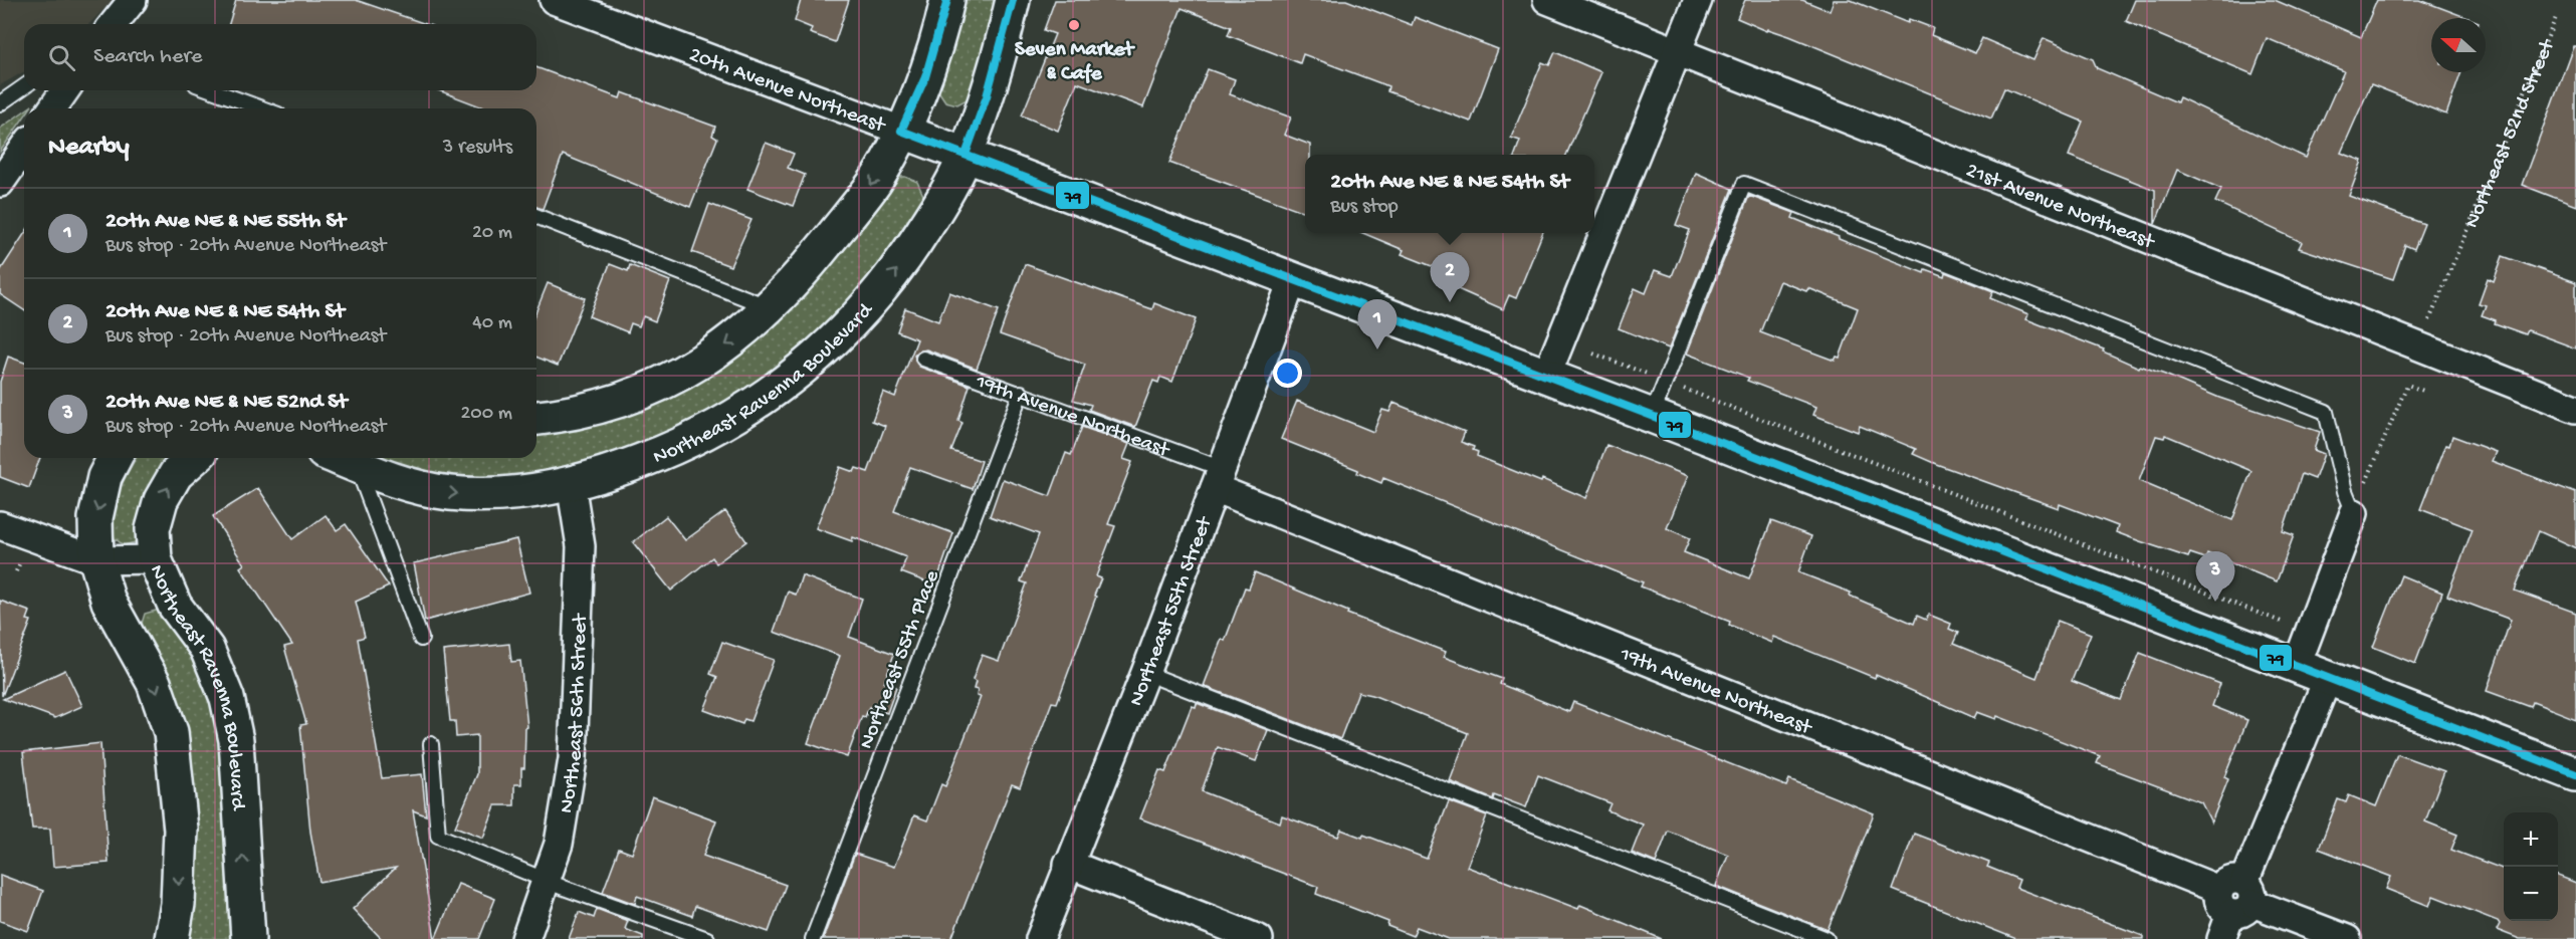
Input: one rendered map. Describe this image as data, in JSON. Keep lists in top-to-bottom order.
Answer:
{
  "streets": {
    "main road": ["20th Avenue Northeast", "Northeast Ravenna Boulevard"],
    "street": [
      "21st Avenue Northeast",
      "19th Avenue Northeast",
      "Northeast 55th Street",
      "Northeast 56th Street"
    ],
    "lane": ["Northeast 55th Place"],
    "path": ["Northeast 52nd Street"]
  },
  "crossings": [
    ["20th Avenue Northeast", "Northeast Ravenna Boulevard"],
    ["20th Avenue Northeast", "Northeast 55th Street"],
    ["Northeast Ravenna Boulevard", "Northeast 56th Street"],
    ["19th Avenue Northeast", "Northeast 55th Street"],
    ["19th Avenue Northeast", "Northeast 55th Place"]
  ],
  "places": ["Seven Market & Cafe"],
  "lines": ["transit line 79"],
  "north": "left",
  "page": {
    "search": "Search here",
    "heading": ["Nearby", "3 results"],
    "popup": ["20th Ave NE & NE 54th St", "Bus stop"],
    "list": [
      {
        "mark": "1",
        "name": "20th Ave NE & NE 55th St",
        "note": "Bus stop · 20th Avenue Northeast",
        "value": "20 m"
      },
      {
        "mark": "2",
        "name": "20th Ave NE & NE 54th St",
        "note": "Bus stop · 20th Avenue Northeast",
        "value": "40 m"
      },
      {
        "mark": "3",
        "name": "20th Ave NE & NE 52nd St",
        "note": "Bus stop · 20th Avenue Northeast",
        "value": "200 m"
      }
    ],
    "pins": ["2", "1", "3"],
    "map_buttons": ["+", "−"]
  }
}
